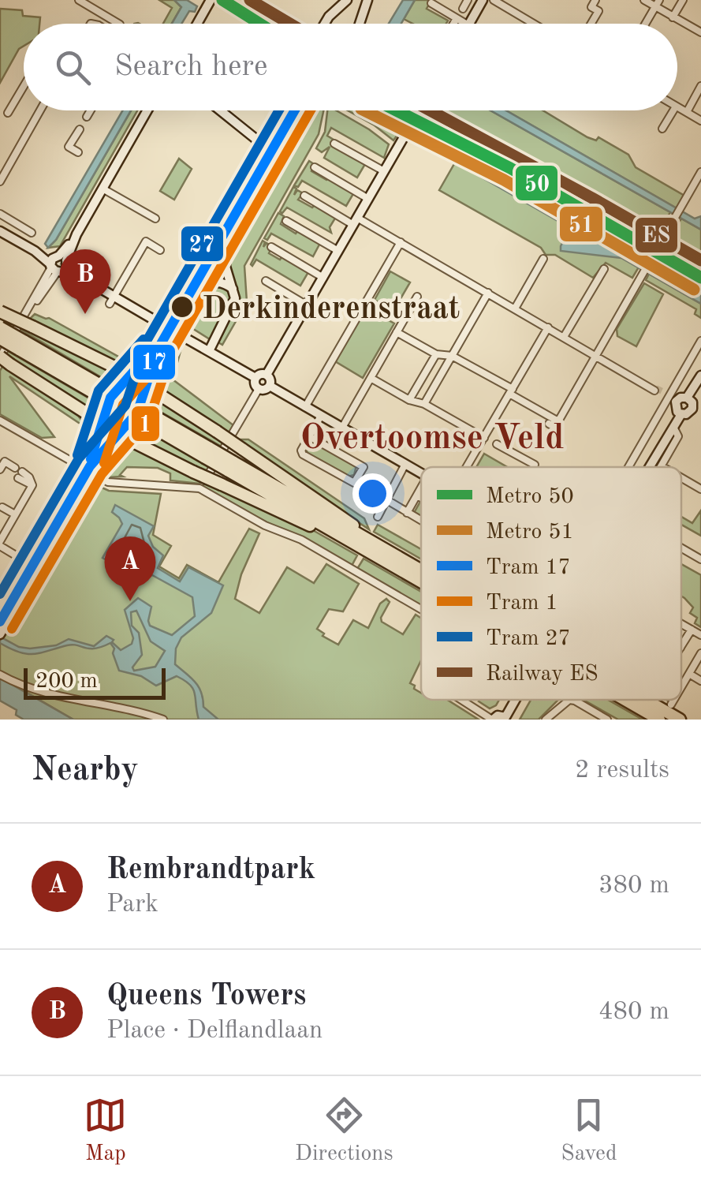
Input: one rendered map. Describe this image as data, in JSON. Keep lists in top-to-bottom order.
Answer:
{
  "districts": ["Overtoomse Veld"],
  "places": ["Derkinderenstraat"],
  "lines": [
    "metro line 50",
    "rail line ES",
    "metro line 51",
    "tram line 17",
    "tram line 1",
    "tram line 27"
  ],
  "legend": [
    "Metro 50",
    "Metro 51",
    "Tram 17",
    "Tram 1",
    "Tram 27",
    "Railway ES"
  ],
  "scale_bar": "200 m",
  "page": {
    "search": "Search here",
    "pins": ["B", "A"],
    "scale": "200 m",
    "heading": ["Nearby", "2 results"],
    "list": [
      {
        "mark": "A",
        "name": "Rembrandtpark",
        "note": "Park",
        "value": "380 m"
      },
      {
        "mark": "B",
        "name": "Queens Towers",
        "note": "Place · Delflandlaan",
        "value": "480 m"
      }
    ],
    "nav": ["Map", "Directions", "Saved"]
  }
}
